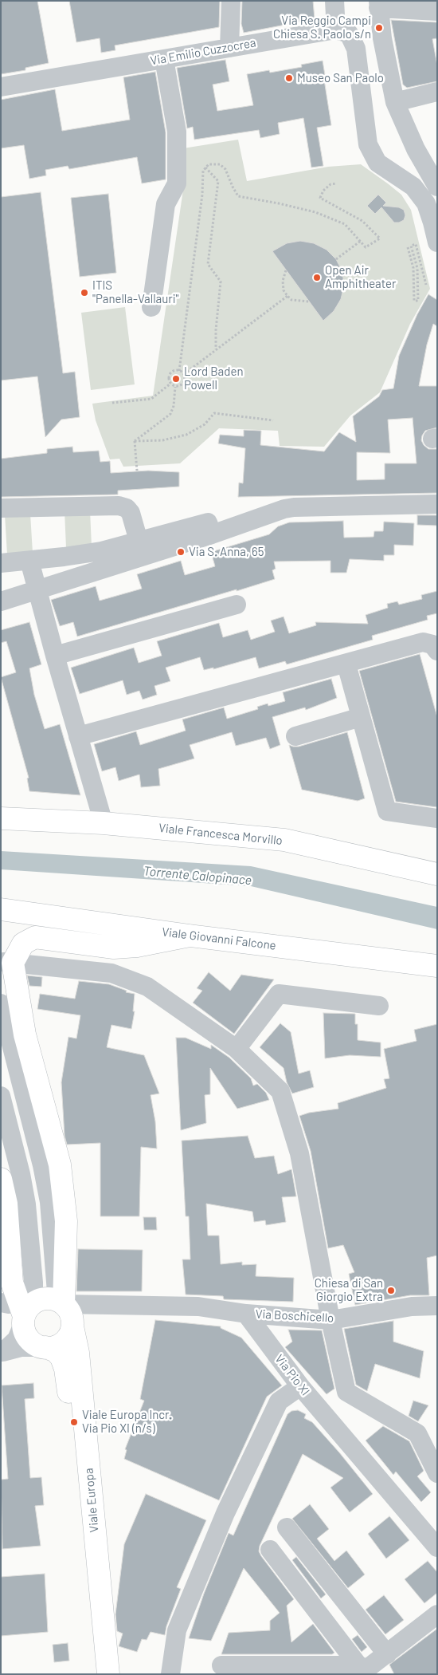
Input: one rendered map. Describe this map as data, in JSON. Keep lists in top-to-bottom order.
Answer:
{
  "streets": {
    "main road": ["Viale Francesca Morvillo", "Viale Giovanni Falcone", "Viale Europa"],
    "street": ["Via Emilio Cuzzocrea", "Via Boschicello", "Via Pio XI"]
  },
  "crossings": [
    ["Via Boschicello", "Via Pio XI"]
  ],
  "water": ["Torrente Calopinace"],
  "places": [
    "Via Reggio Campi Chiesa S. Paolo s/n",
    "Museo San Paolo",
    "Open Air Amphitheater",
    "ITIS \"Panella-Vallauri\"",
    "Lord Baden Powell",
    "Via S. Anna, 65",
    "Chiesa di San Giorgio Extra",
    "Viale Europa Incr. Via Pio XI (n/s)"
  ]
}
